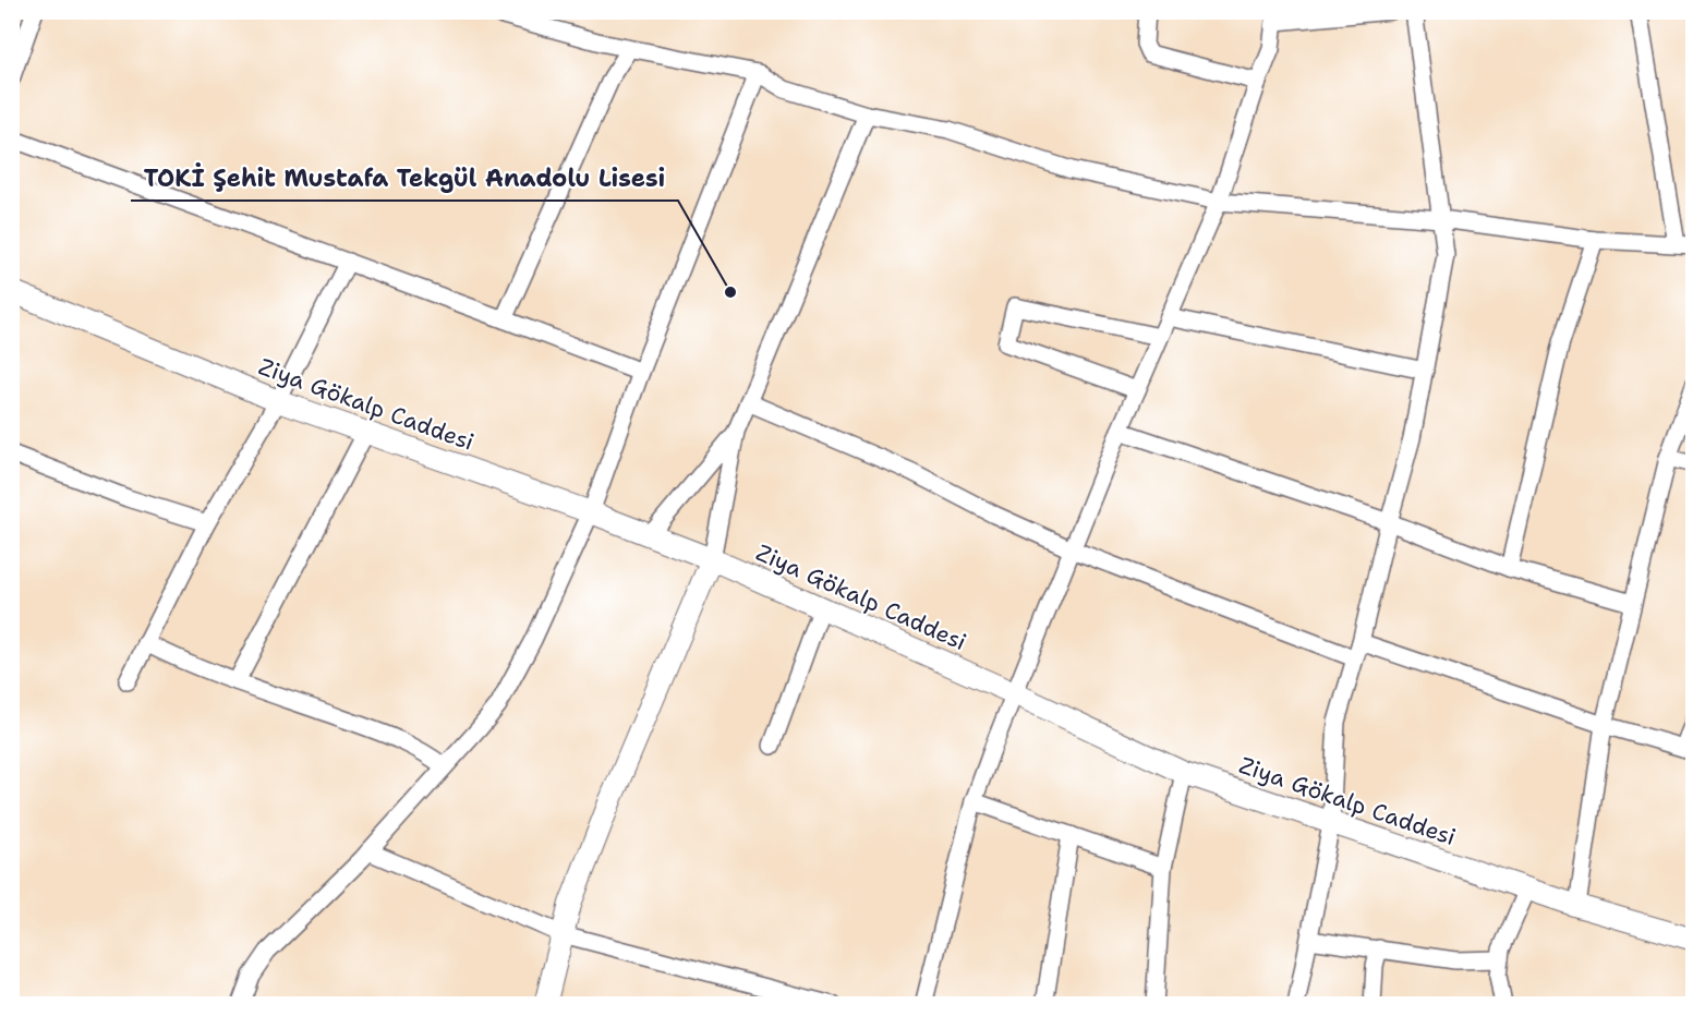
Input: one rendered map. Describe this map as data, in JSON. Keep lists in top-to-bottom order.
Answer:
{
  "streets": {
    "street": ["Ziya Gökalp Caddesi"]
  },
  "places": ["TOKİ Şehit Mustafa Tekgül Anadolu Lisesi"]
}
